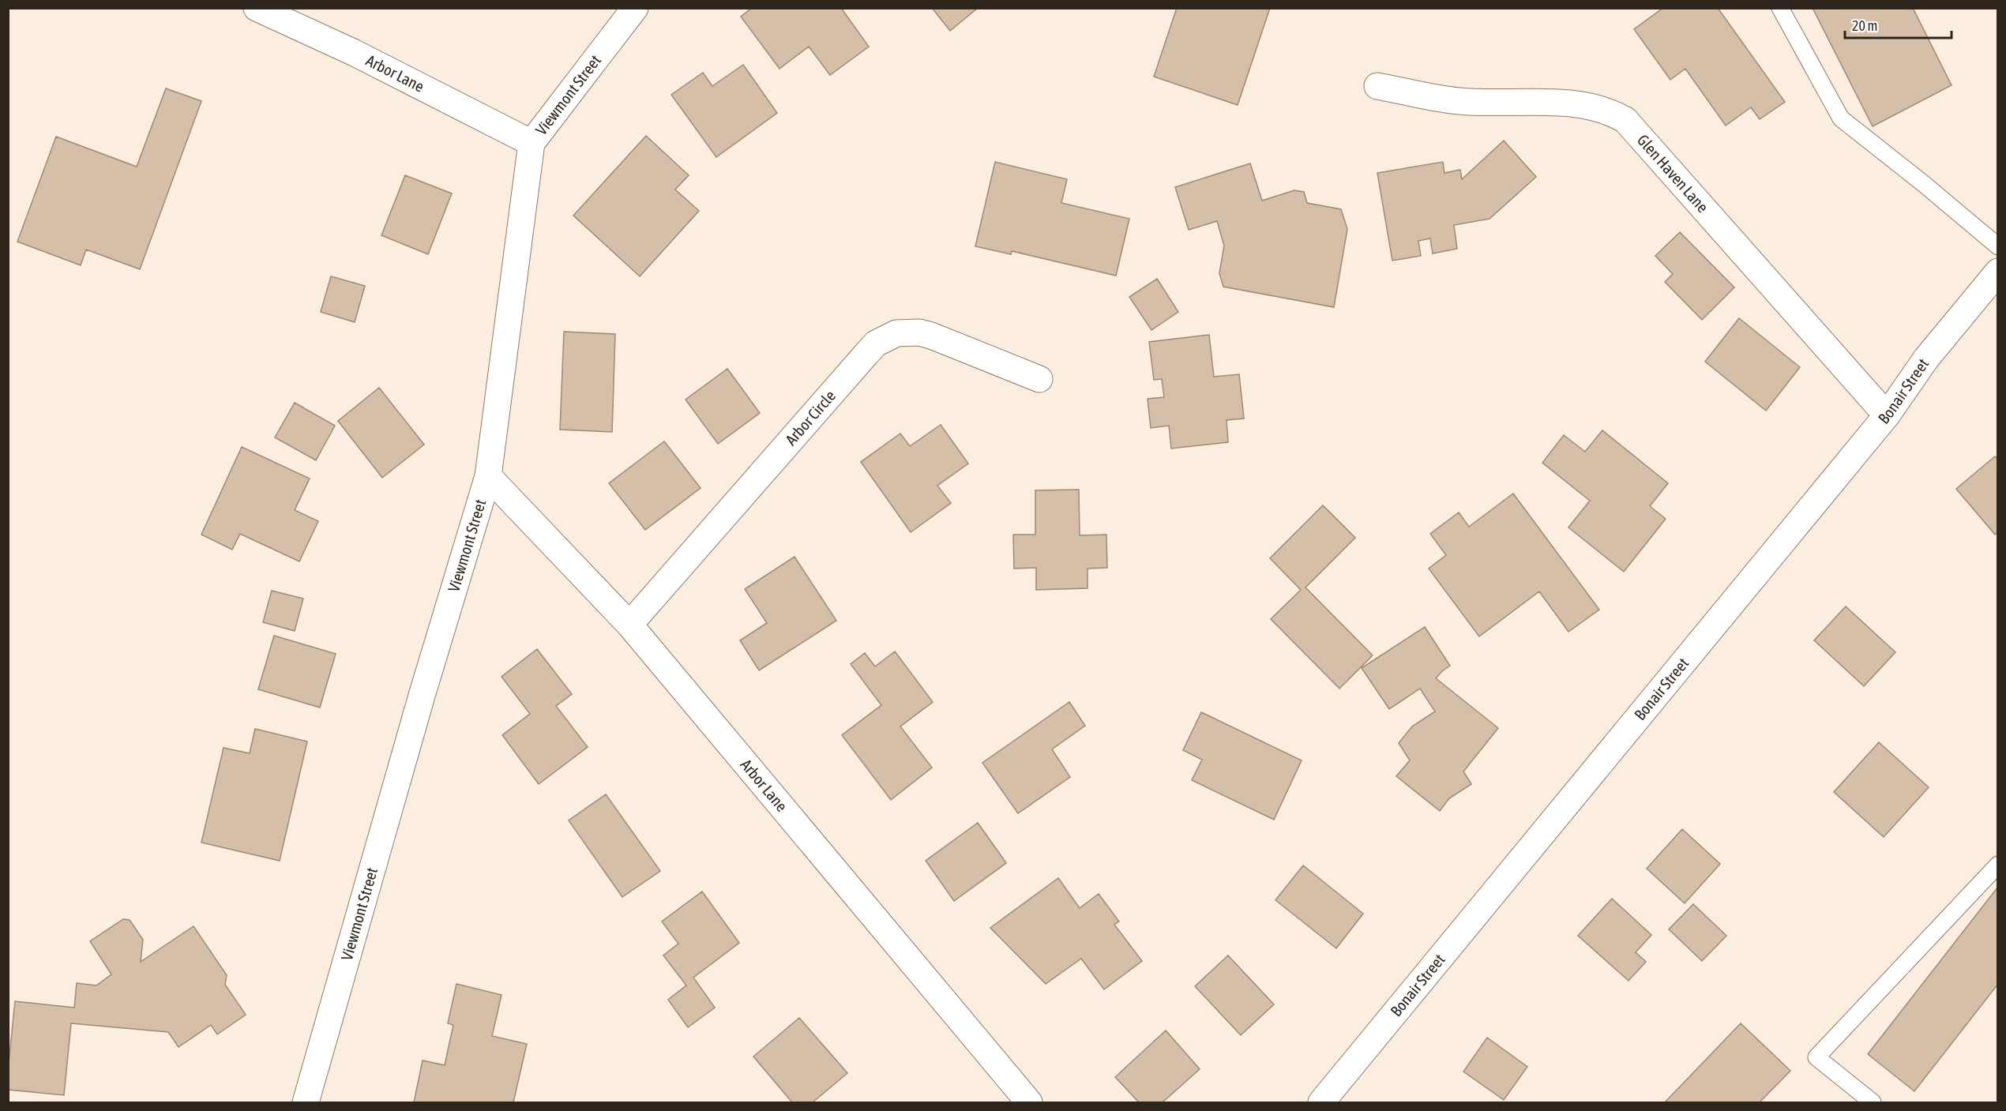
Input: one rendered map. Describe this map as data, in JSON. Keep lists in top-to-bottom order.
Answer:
{
  "streets": {
    "street": [
      "Arbor Lane",
      "Viewmont Street",
      "Glen Haven Lane",
      "Bonair Street",
      "Arbor Circle"
    ]
  },
  "crossings": [
    ["Arbor Lane", "Viewmont Street"],
    ["Arbor Lane", "Arbor Circle"],
    ["Glen Haven Lane", "Bonair Street"]
  ],
  "scale_bar": "20 m"
}
